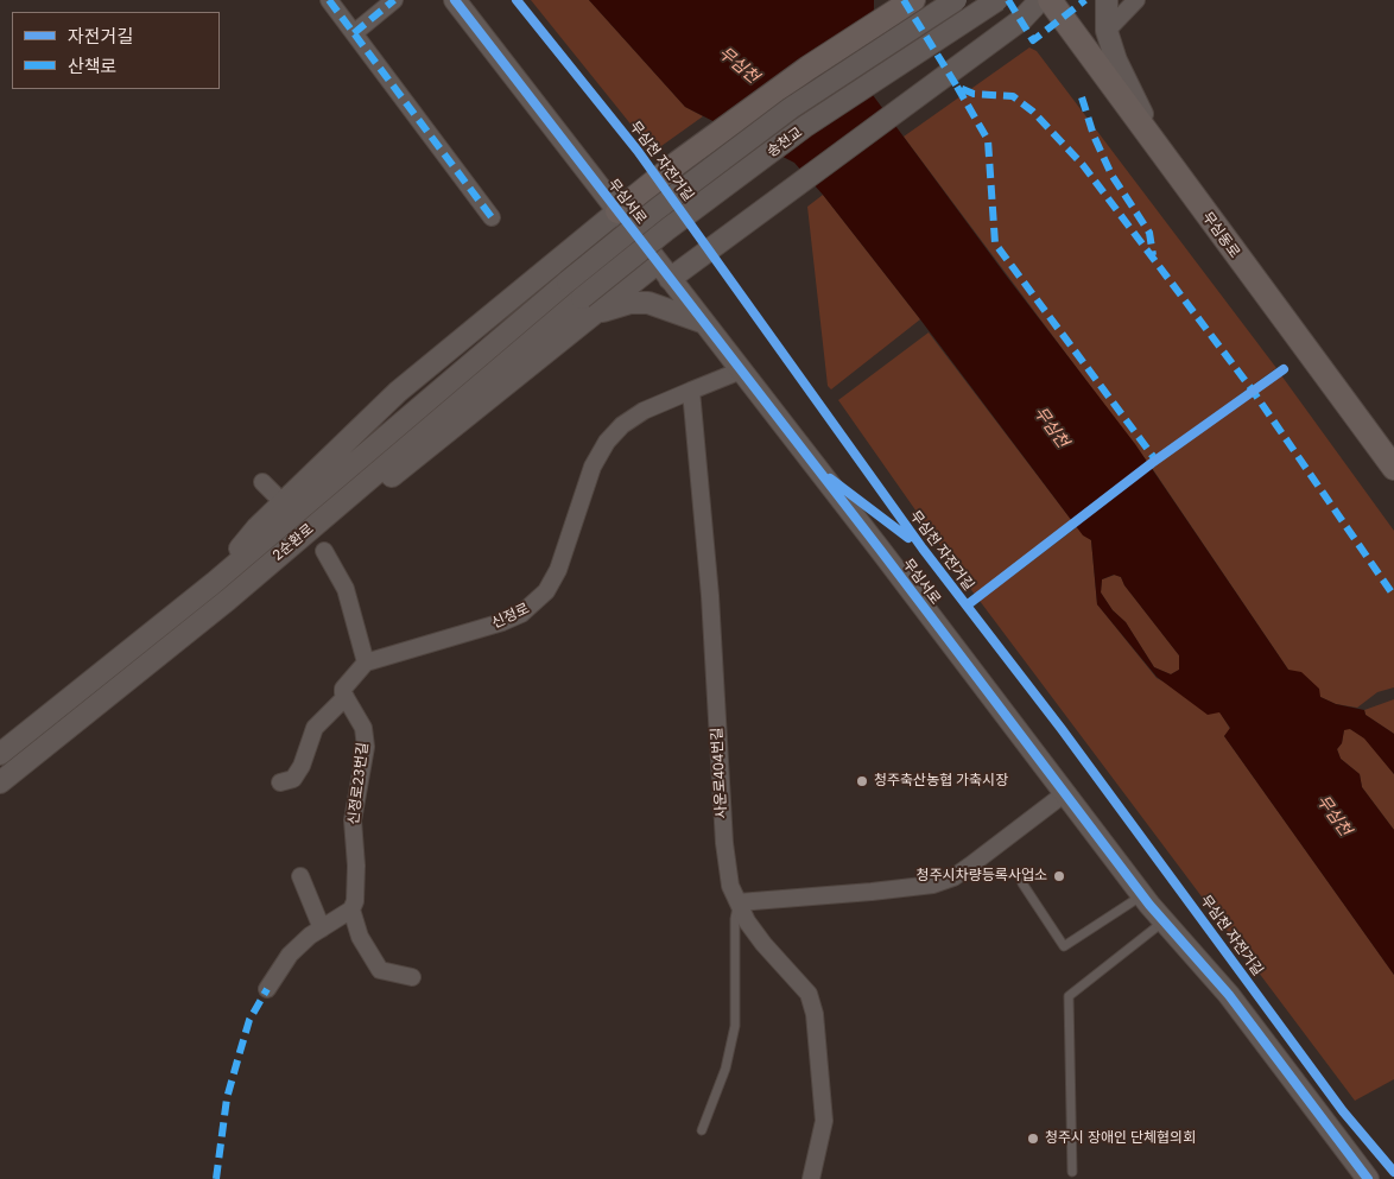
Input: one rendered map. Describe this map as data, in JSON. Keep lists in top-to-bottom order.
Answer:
{
  "streets": {
    "main road": ["무심동로"],
    "street": [
      "송천교",
      "무심서로",
      "2순환로",
      "신정로",
      "사운로404번길",
      "신정로23번길"
    ],
    "cycle path": ["무심천 자전거길"]
  },
  "crossings": [
    ["송천교", "2순환로"],
    ["신정로", "사운로404번길"]
  ],
  "water": ["무심천"],
  "places": ["청주축산농협 가축시장", "청주시차량등록사업소", "청주시 장애인 단체협의회"],
  "legend": ["자전거길", "산책로"]
}
